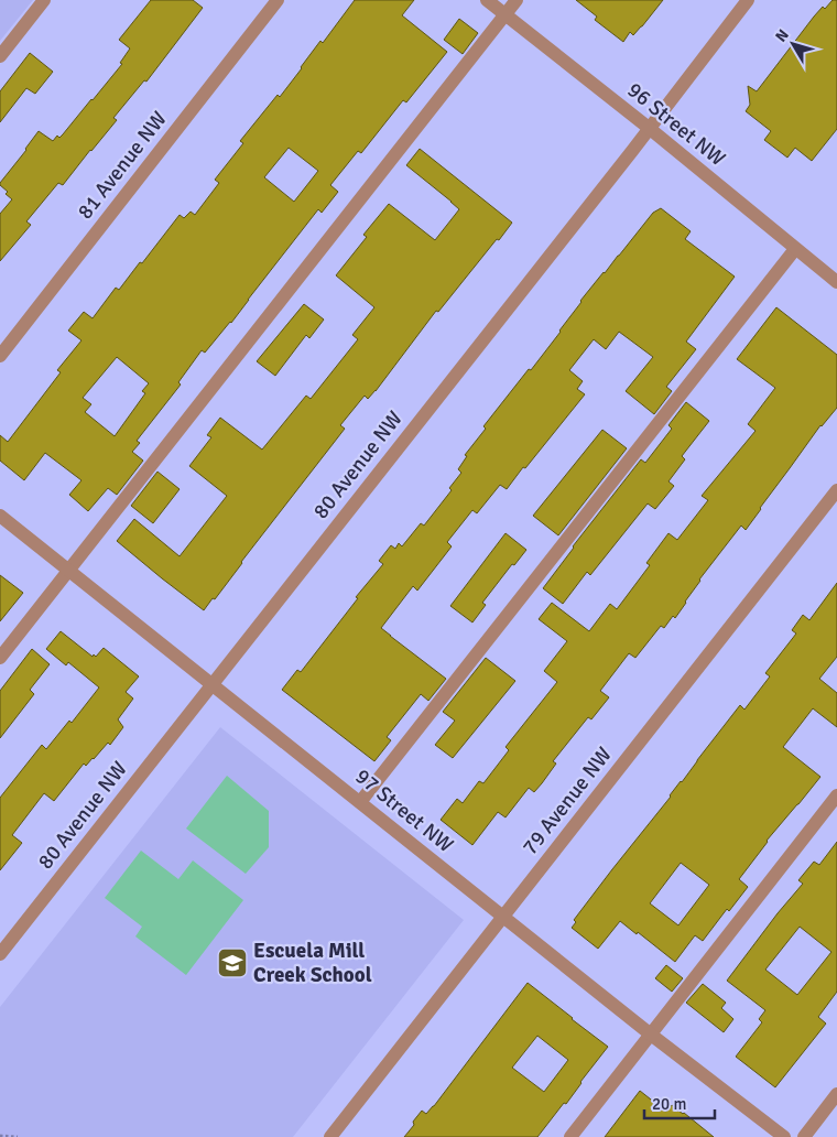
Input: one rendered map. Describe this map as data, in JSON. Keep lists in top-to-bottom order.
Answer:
{
  "streets": {
    "street": [
      "96 Street NW",
      "81 Avenue NW",
      "80 Avenue NW",
      "79 Avenue NW",
      "97 Street NW"
    ]
  },
  "crossings": [
    ["96 Street NW", "80 Avenue NW"],
    ["80 Avenue NW", "97 Street NW"],
    ["79 Avenue NW", "97 Street NW"]
  ],
  "places": {
    "school or university": ["Escuela Mill Creek School"]
  },
  "scale_bar": "20 m",
  "north": "top left"
}
